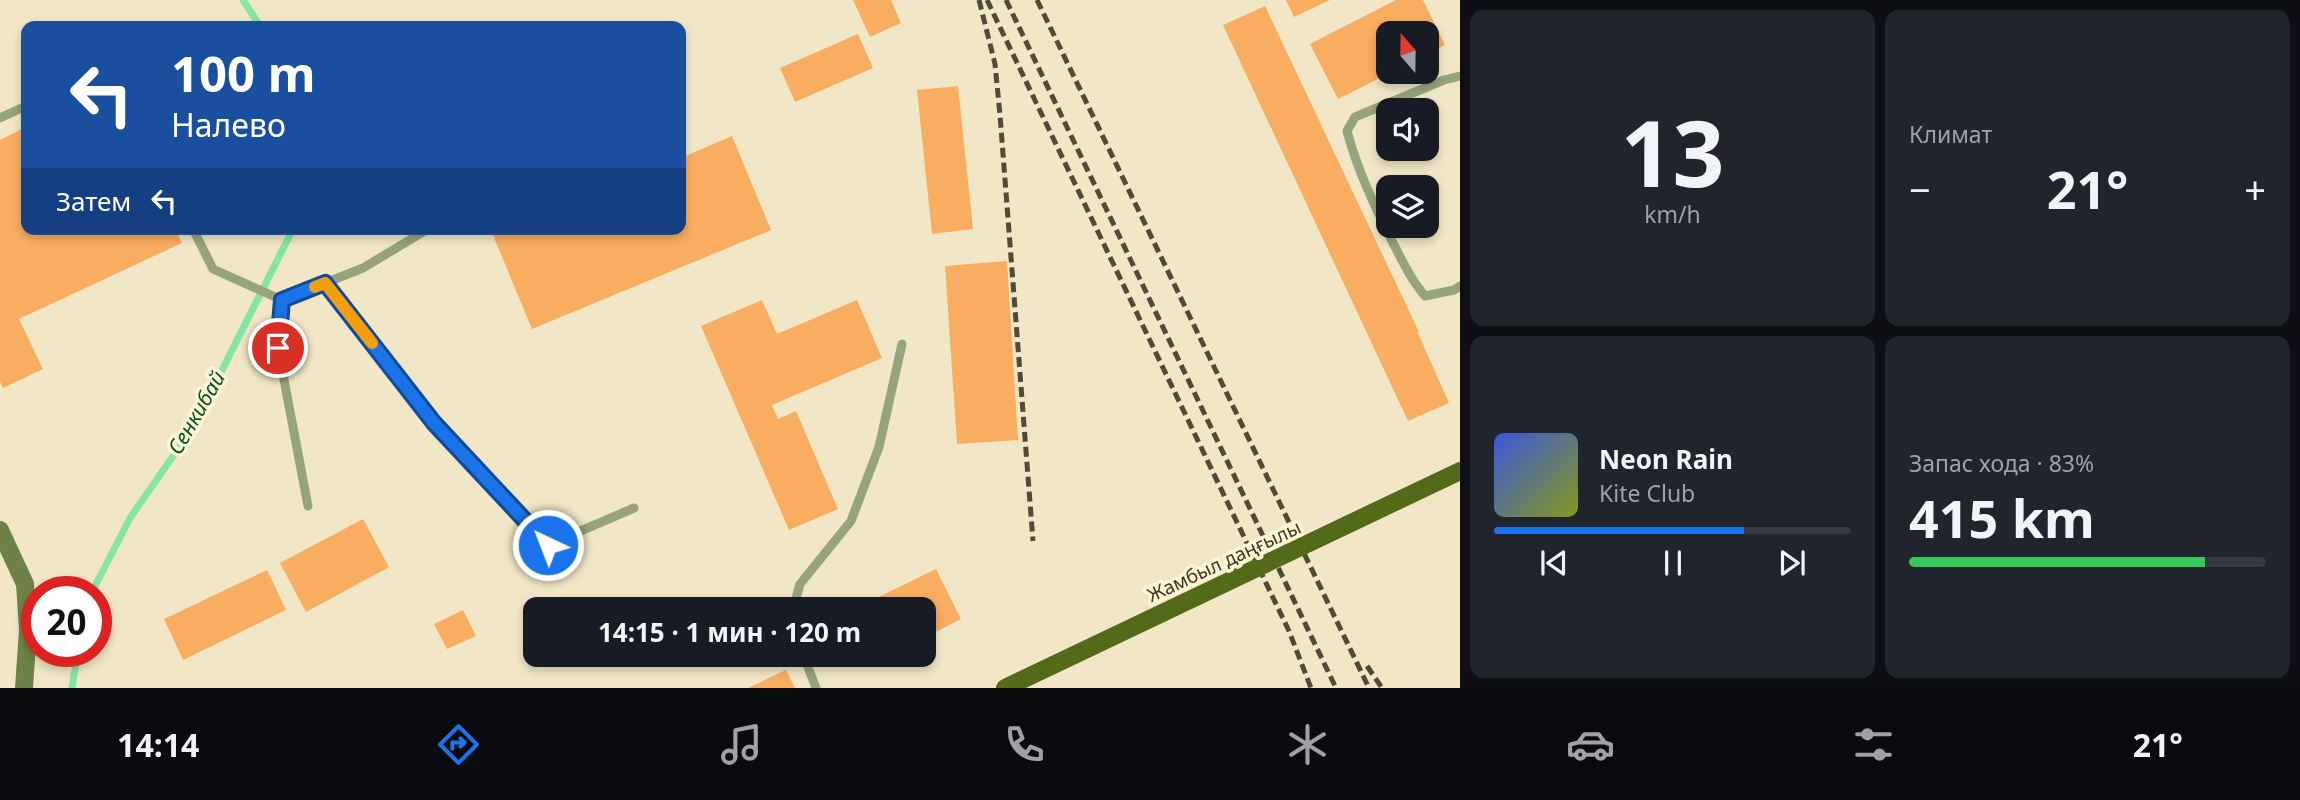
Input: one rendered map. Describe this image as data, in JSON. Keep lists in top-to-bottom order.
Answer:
{
  "streets": {
    "main road": ["Жамбыл даңғылы"]
  },
  "water": ["Сенкибай"],
  "north": "top",
  "page": {
    "tile": [
      ["13", "km/h"],
      "Климат",
      ["Запас хода · 83%", "415 km"]
    ],
    "turn": ["100 m", "Налево"],
    "heat": ["−", "21°", "+"],
    "then": "Затем",
    "song": ["Neon Rain", "Kite Club"],
    "limit": "20",
    "trip": "14:15 · 1 мин · 120 m",
    "tabs": ["14:14", "21°"]
  }
}
